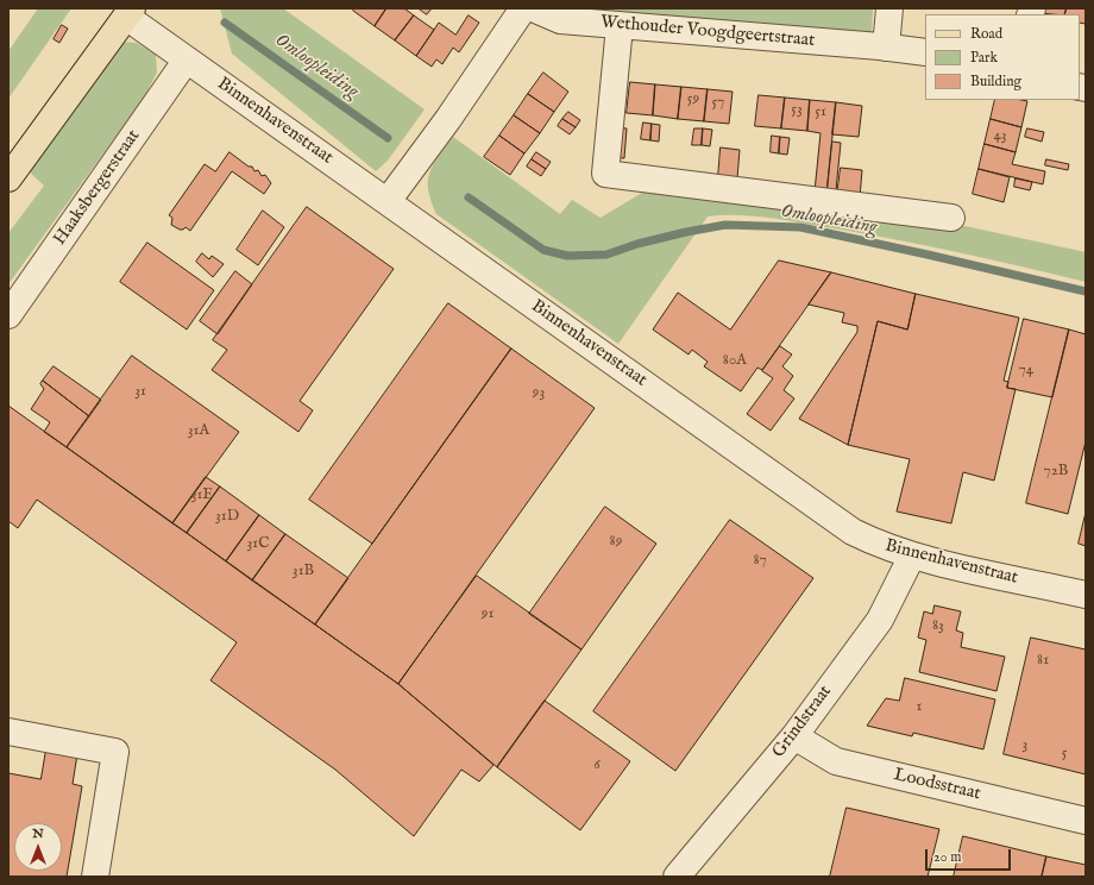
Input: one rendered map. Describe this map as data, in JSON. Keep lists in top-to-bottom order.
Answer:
{
  "streets": {
    "street": [
      "Wethouder Voogdgeertstraat",
      "Binnenhavenstraat",
      "Haaksbergerstraat",
      "Grindstraat",
      "Loodsstraat"
    ]
  },
  "crossings": [
    ["Binnenhavenstraat", "Haaksbergerstraat"],
    ["Binnenhavenstraat", "Grindstraat"],
    ["Grindstraat", "Loodsstraat"]
  ],
  "water": ["Omloopleiding"],
  "house_numbers": [
    "59",
    "57",
    "53",
    "51",
    "43",
    "80A",
    "74",
    "31",
    "93",
    "31A",
    "72B",
    "31E",
    "31D",
    "89",
    "31C",
    "87",
    "31B",
    "91",
    "83",
    "81",
    "1",
    "3",
    "5",
    "6"
  ],
  "legend": ["Road", "Park", "Building"],
  "scale_bar": "20 m",
  "north": "top"
}
